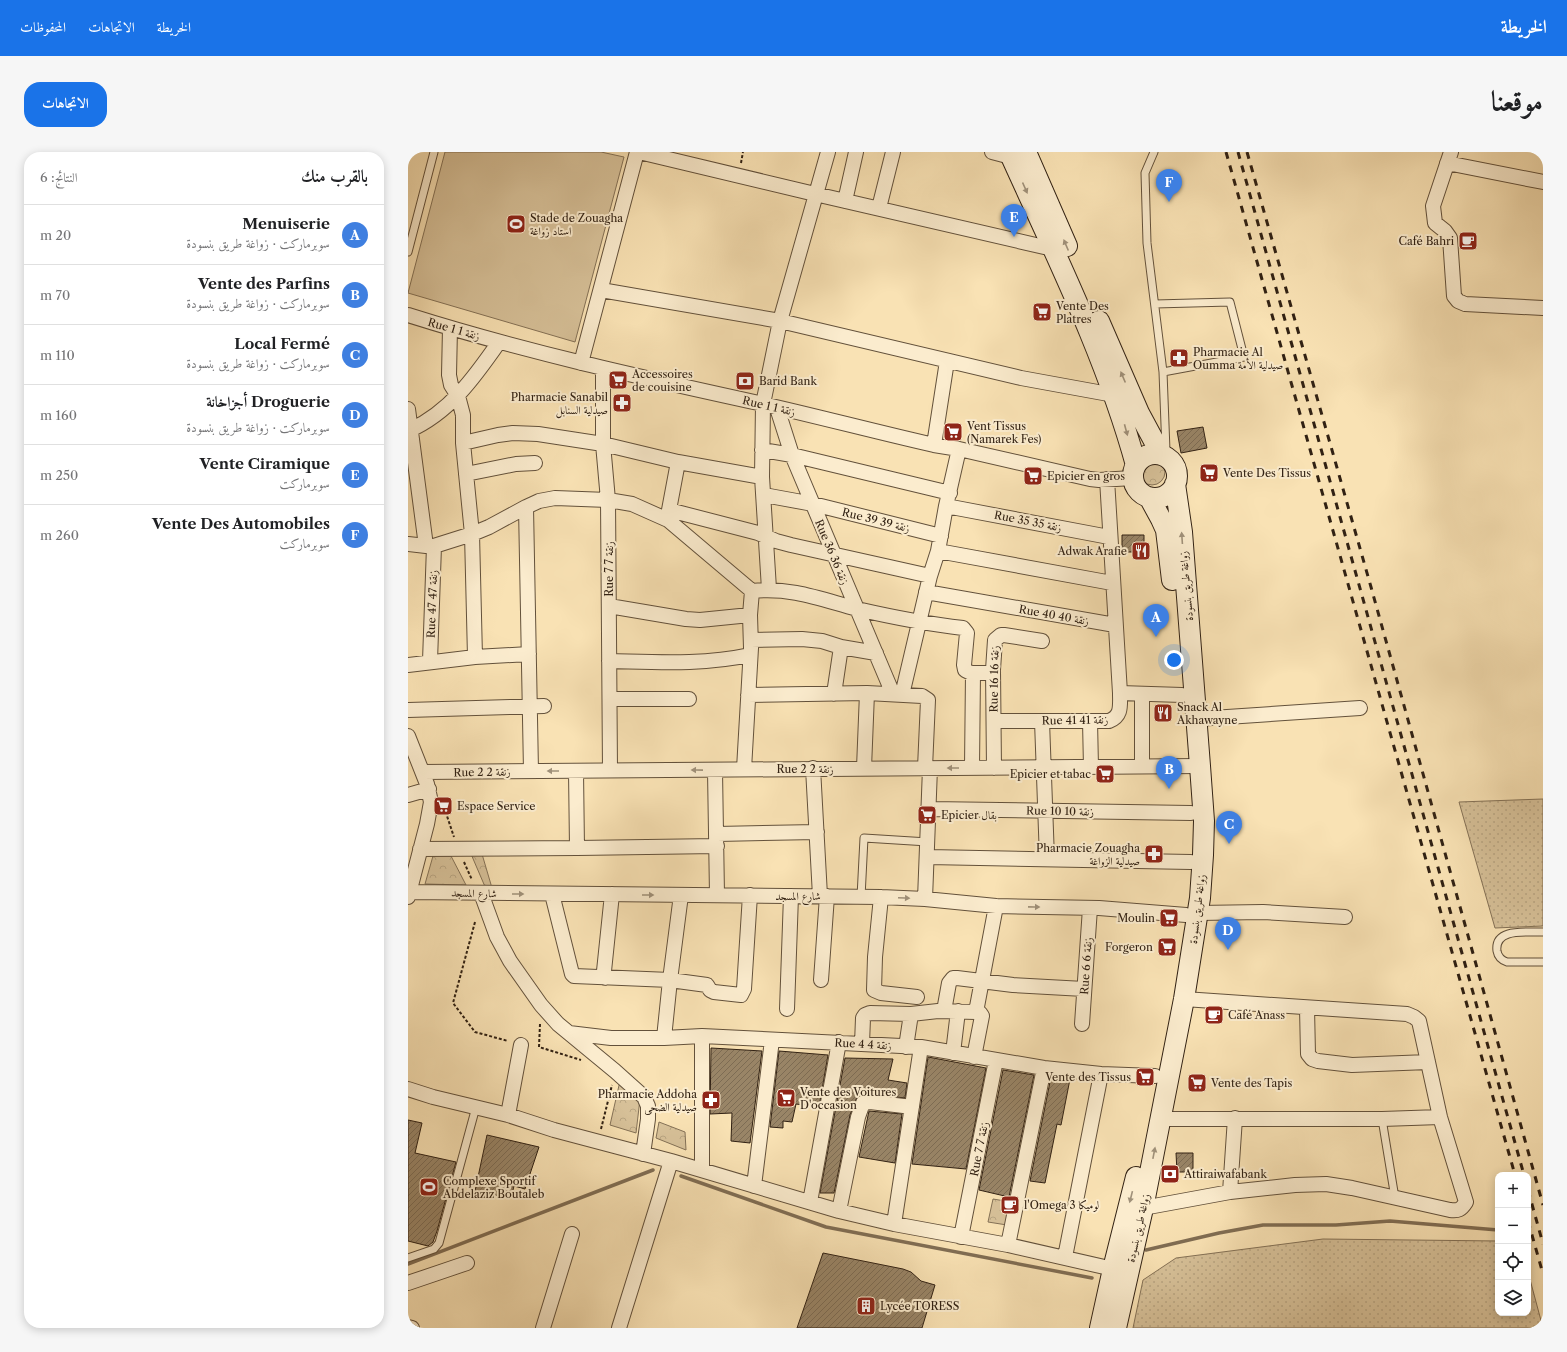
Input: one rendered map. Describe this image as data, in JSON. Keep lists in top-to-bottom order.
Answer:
{
  "streets": {
    "main road": ["زواغة طريق بنسودة"],
    "street": [
      "Rue 1 زنقة 1",
      "Rue 39 زنقة 39",
      "Rue 35 زنقة 35",
      "Rue 36 زنقة 36",
      "Rue 7 زنقة 7",
      "Rue 47 زنقة 47",
      "Rue 40 زنقة 40",
      "Rue 16 زنقة 16",
      "Rue 41 زنقة 41",
      "Rue 2 زنقة 2",
      "Rue 10 زنقة 10",
      "شارع المسجد",
      "Rue 6 زنقة 6",
      "Rue 4 زنقة 4"
    ]
  },
  "crossings": [
    ["Rue 1 زنقة 1", "Rue 36 زنقة 36"],
    ["Rue 1 زنقة 1", "Rue 7 زنقة 7"],
    ["Rue 1 زنقة 1", "زواغة طريق بنسودة"],
    ["Rue 39 زنقة 39", "Rue 36 زنقة 36"],
    ["Rue 35 زنقة 35", "Rue 36 زنقة 36"],
    ["Rue 7 زنقة 7", "Rue 2 زنقة 2"],
    ["Rue 7 زنقة 7", "Rue 4 زنقة 4"],
    ["زواغة طريق بنسودة", "Rue 2 زنقة 2"],
    ["زواغة طريق بنسودة", "Rue 10 زنقة 10"],
    ["زواغة طريق بنسودة", "شارع المسجد"],
    ["زواغة طريق بنسودة", "Rue 4 زنقة 4"],
    ["Rue 16 زنقة 16", "Rue 41 زنقة 41"],
    ["Rue 16 زنقة 16", "Rue 2 زنقة 2"],
    ["شارع المسجد", "Rue 6 زنقة 6"]
  ],
  "places": {
    "sports": ["Stade de Zouagha استاد زواغة", "Complexe Sportif Abdelaziz Boutaleb"],
    "cafe": ["Café Bahri", "Café Anass", "l'Omega 3 لوميكا"],
    "supermarket": [
      "Vente Des Platres",
      "Accessoires de couisine",
      "Vent Tissus (Namarek Fes)",
      "Vente Des Tissus",
      "Epicier en gros",
      "Epicier et tabac",
      "Espace Service",
      "Epicier بقال",
      "Moulin",
      "Forgeron",
      "Vente des Tissus",
      "Vente des Tapis",
      "Vente des Voitures D'occasion"
    ],
    "pharmacy": [
      "Pharmacie Al Oumma صيدلية الأمة",
      "Pharmacie Sanabil صيدلية السنابل",
      "Pharmacie Zouagha صيدلية الزواغة",
      "Pharmacie Addoha صيدلية الضحى"
    ],
    "bank": ["Barid Bank", "Attiraiwafabank"],
    "restaurant": ["Adwak Arafie", "Snack Al Akhawayne"],
    "building": ["Lycée TORESS"]
  },
  "page": {
    "header": "الخريطة",
    "nav": ["الخريطة", "الاتجاهات", "المحفوظات"],
    "title": "موقعنا",
    "buttons": "الاتجاهات",
    "heading": ["بالقرب منك", "النتائج: 6"],
    "pins": [
      "F",
      "E",
      "A",
      "B",
      "C",
      "D"
    ],
    "list": [
      {
        "mark": "A",
        "name": "Menuiserie",
        "note": "سوبرماركت · زواغة طريق بنسودة",
        "value": "20 m"
      },
      {
        "mark": "B",
        "name": "Vente des Parfins",
        "note": "سوبرماركت · زواغة طريق بنسودة",
        "value": "70 m"
      },
      {
        "mark": "C",
        "name": "Local Fermé",
        "note": "سوبرماركت · زواغة طريق بنسودة",
        "value": "110 m"
      },
      {
        "mark": "D",
        "name": "Droguerie أجزاخانة",
        "note": "سوبرماركت · زواغة طريق بنسودة",
        "value": "160 m"
      },
      {
        "mark": "E",
        "name": "Vente Ciramique",
        "note": "سوبرماركت",
        "value": "250 m"
      },
      {
        "mark": "F",
        "name": "Vente Des Automobiles",
        "note": "سوبرماركت",
        "value": "260 m"
      }
    ],
    "map_buttons": ["+", "−"]
  }
}
